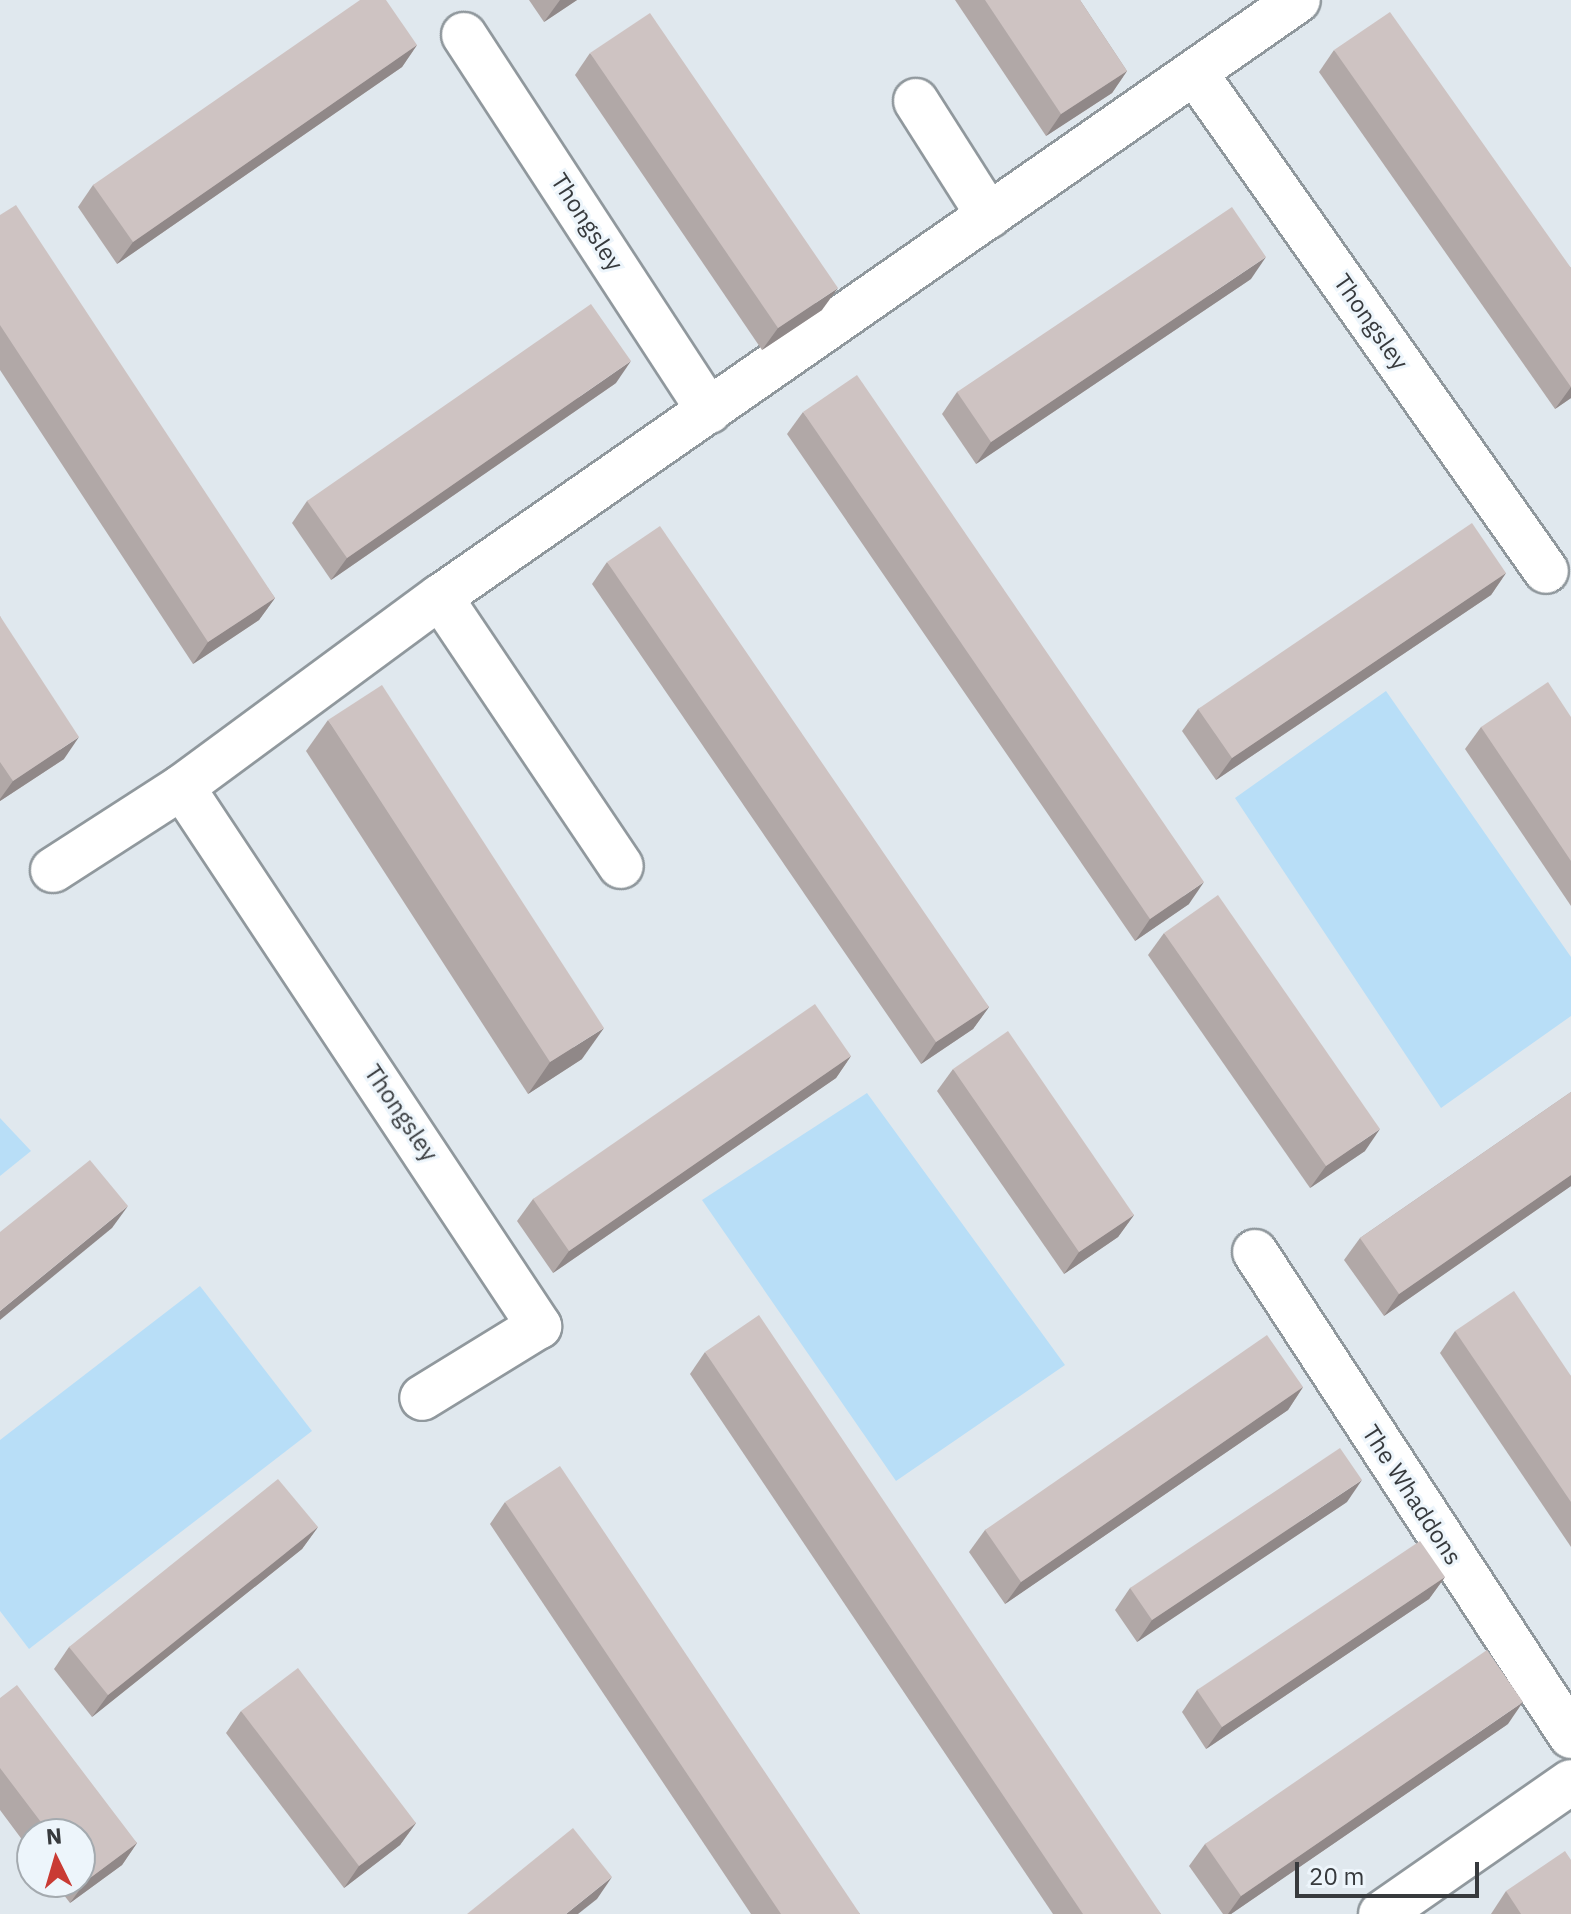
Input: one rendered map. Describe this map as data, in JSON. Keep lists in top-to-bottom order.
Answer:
{
  "streets": {
    "street": ["Thongsley", "The Whaddons"]
  },
  "scale_bar": "20 m",
  "north": "top"
}
